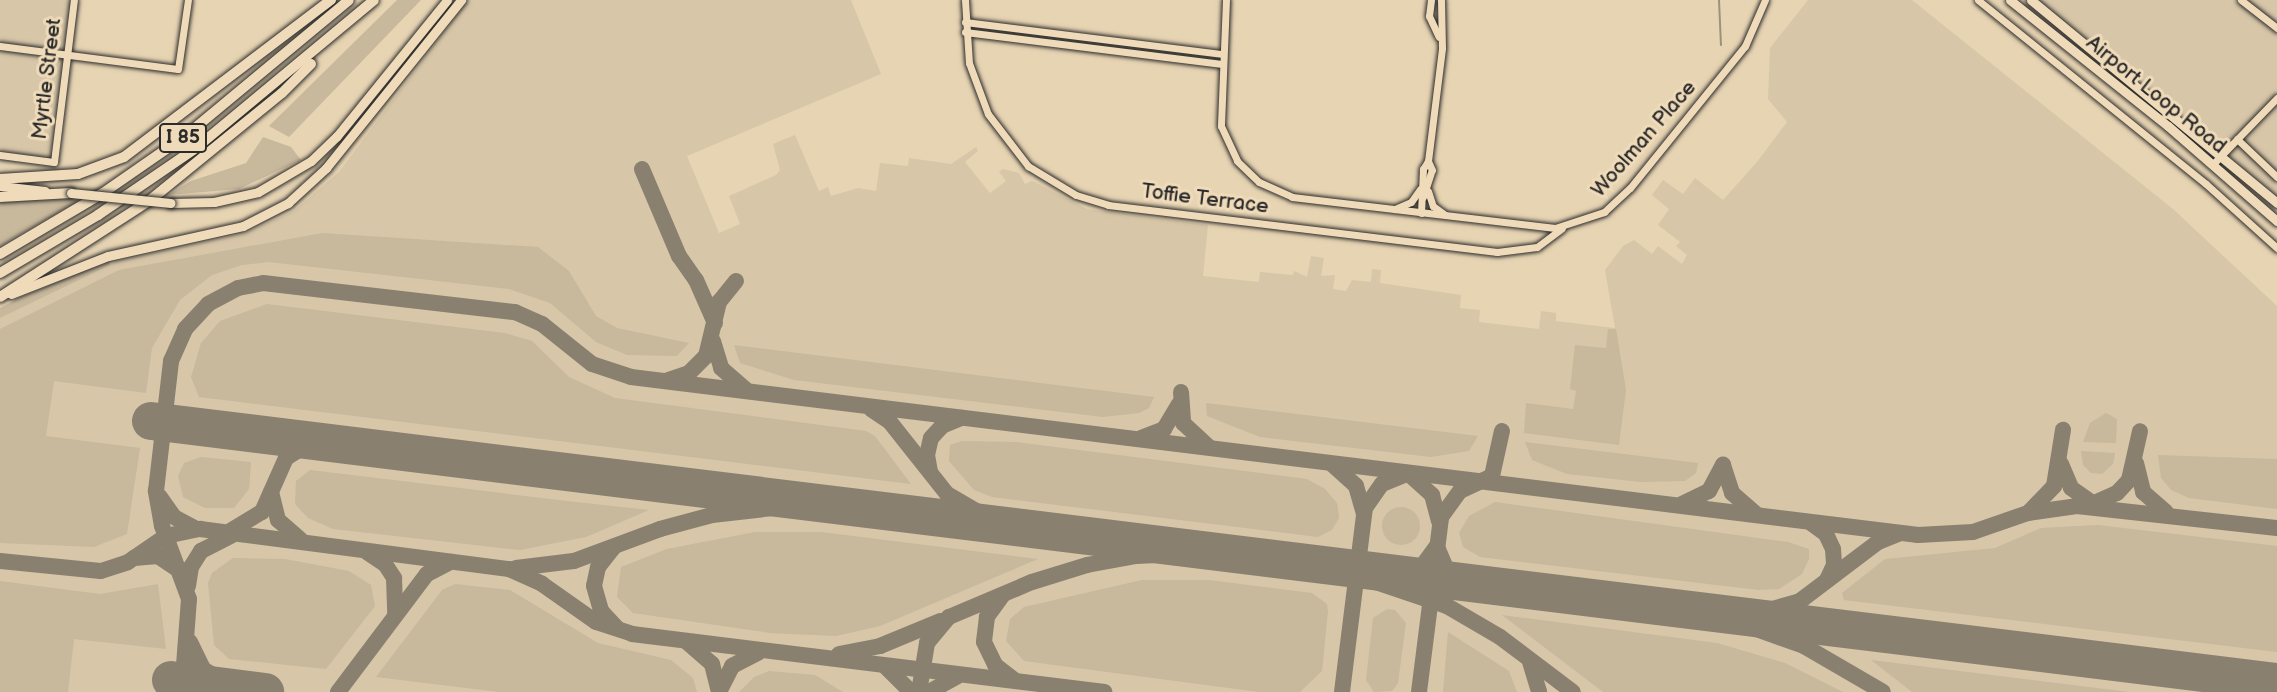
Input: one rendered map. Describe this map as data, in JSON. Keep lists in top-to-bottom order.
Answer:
{
  "streets": {
    "highway": ["I 85"],
    "main road": ["Airport Loop Road"],
    "street": ["Myrtle Street", "Woolman Place", "Toffie Terrace"]
  },
  "crossings": [
    ["Woolman Place", "Toffie Terrace"]
  ]
}
